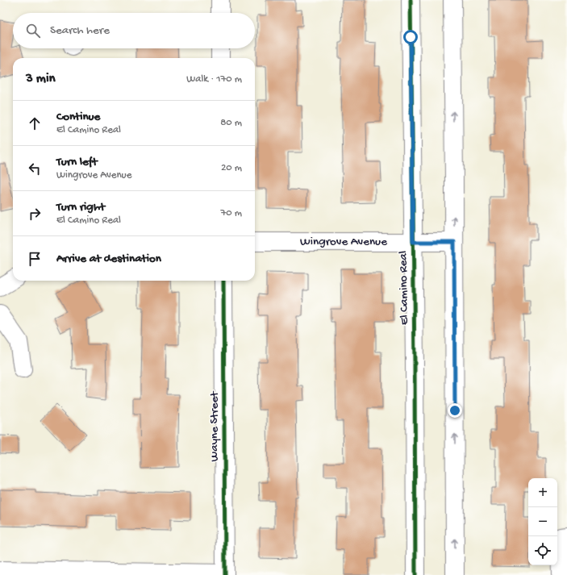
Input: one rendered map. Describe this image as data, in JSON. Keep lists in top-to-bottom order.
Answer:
{
  "streets": {
    "street": ["Wingrove Avenue", "El Camino Real", "Wayne Street"]
  },
  "crossings": [
    ["Wingrove Avenue", "El Camino Real"]
  ],
  "page": {
    "search": "Search here",
    "heading": ["3 min", "Walk · 170 m"],
    "list": [
      ["Continue", "El Camino Real", "80 m"],
      ["Turn left", "Wingrove Avenue", "20 m"],
      ["Turn right", "El Camino Real", "70 m"],
      "Arrive at destination"
    ],
    "map_buttons": ["+", "−"]
  }
}
